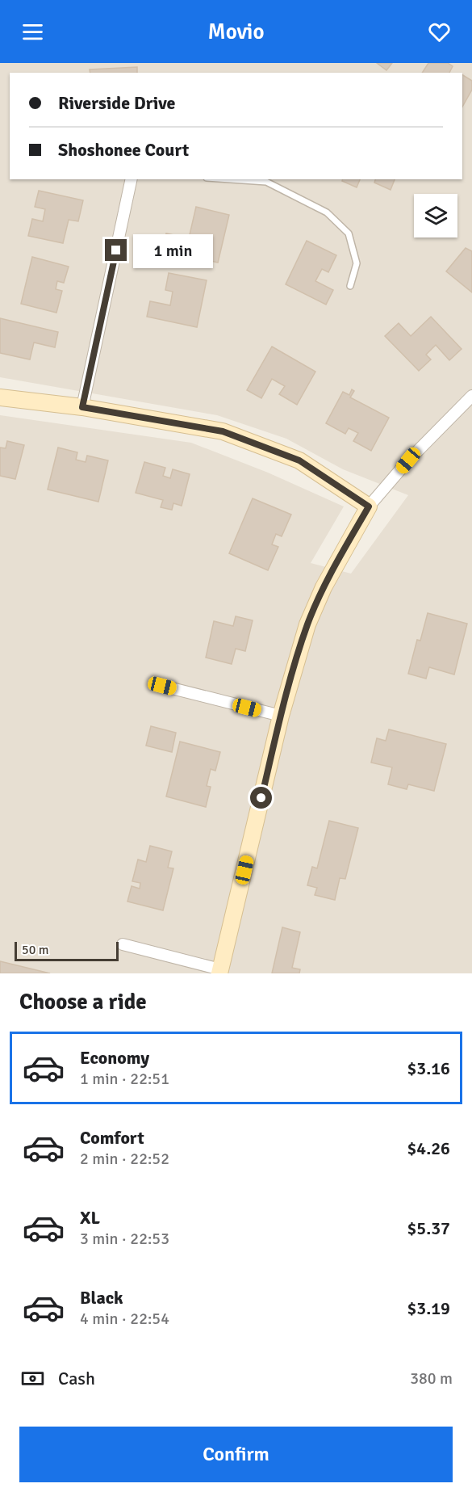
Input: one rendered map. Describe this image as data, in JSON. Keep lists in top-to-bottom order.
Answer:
{
  "scale_bar": "50 m",
  "page": {
    "header": "Movio",
    "banner": ["Riverside Drive", "Shoshonee Court"],
    "bubble": "1 min",
    "scale": "50 m",
    "heading": "Choose a ride",
    "list": [
      {
        "name": "Economy",
        "note": "1 min · 22:51",
        "value": "$3.16"
      },
      {
        "name": "Comfort",
        "note": "2 min · 22:52",
        "value": "$4.26"
      },
      {
        "name": "XL",
        "note": "3 min · 22:53",
        "value": "$5.37"
      },
      {
        "name": "Black",
        "note": "4 min · 22:54",
        "value": "$3.19"
      }
    ],
    "pay": ["Cash", "380 m"],
    "buttons": "Confirm"
  }
}
